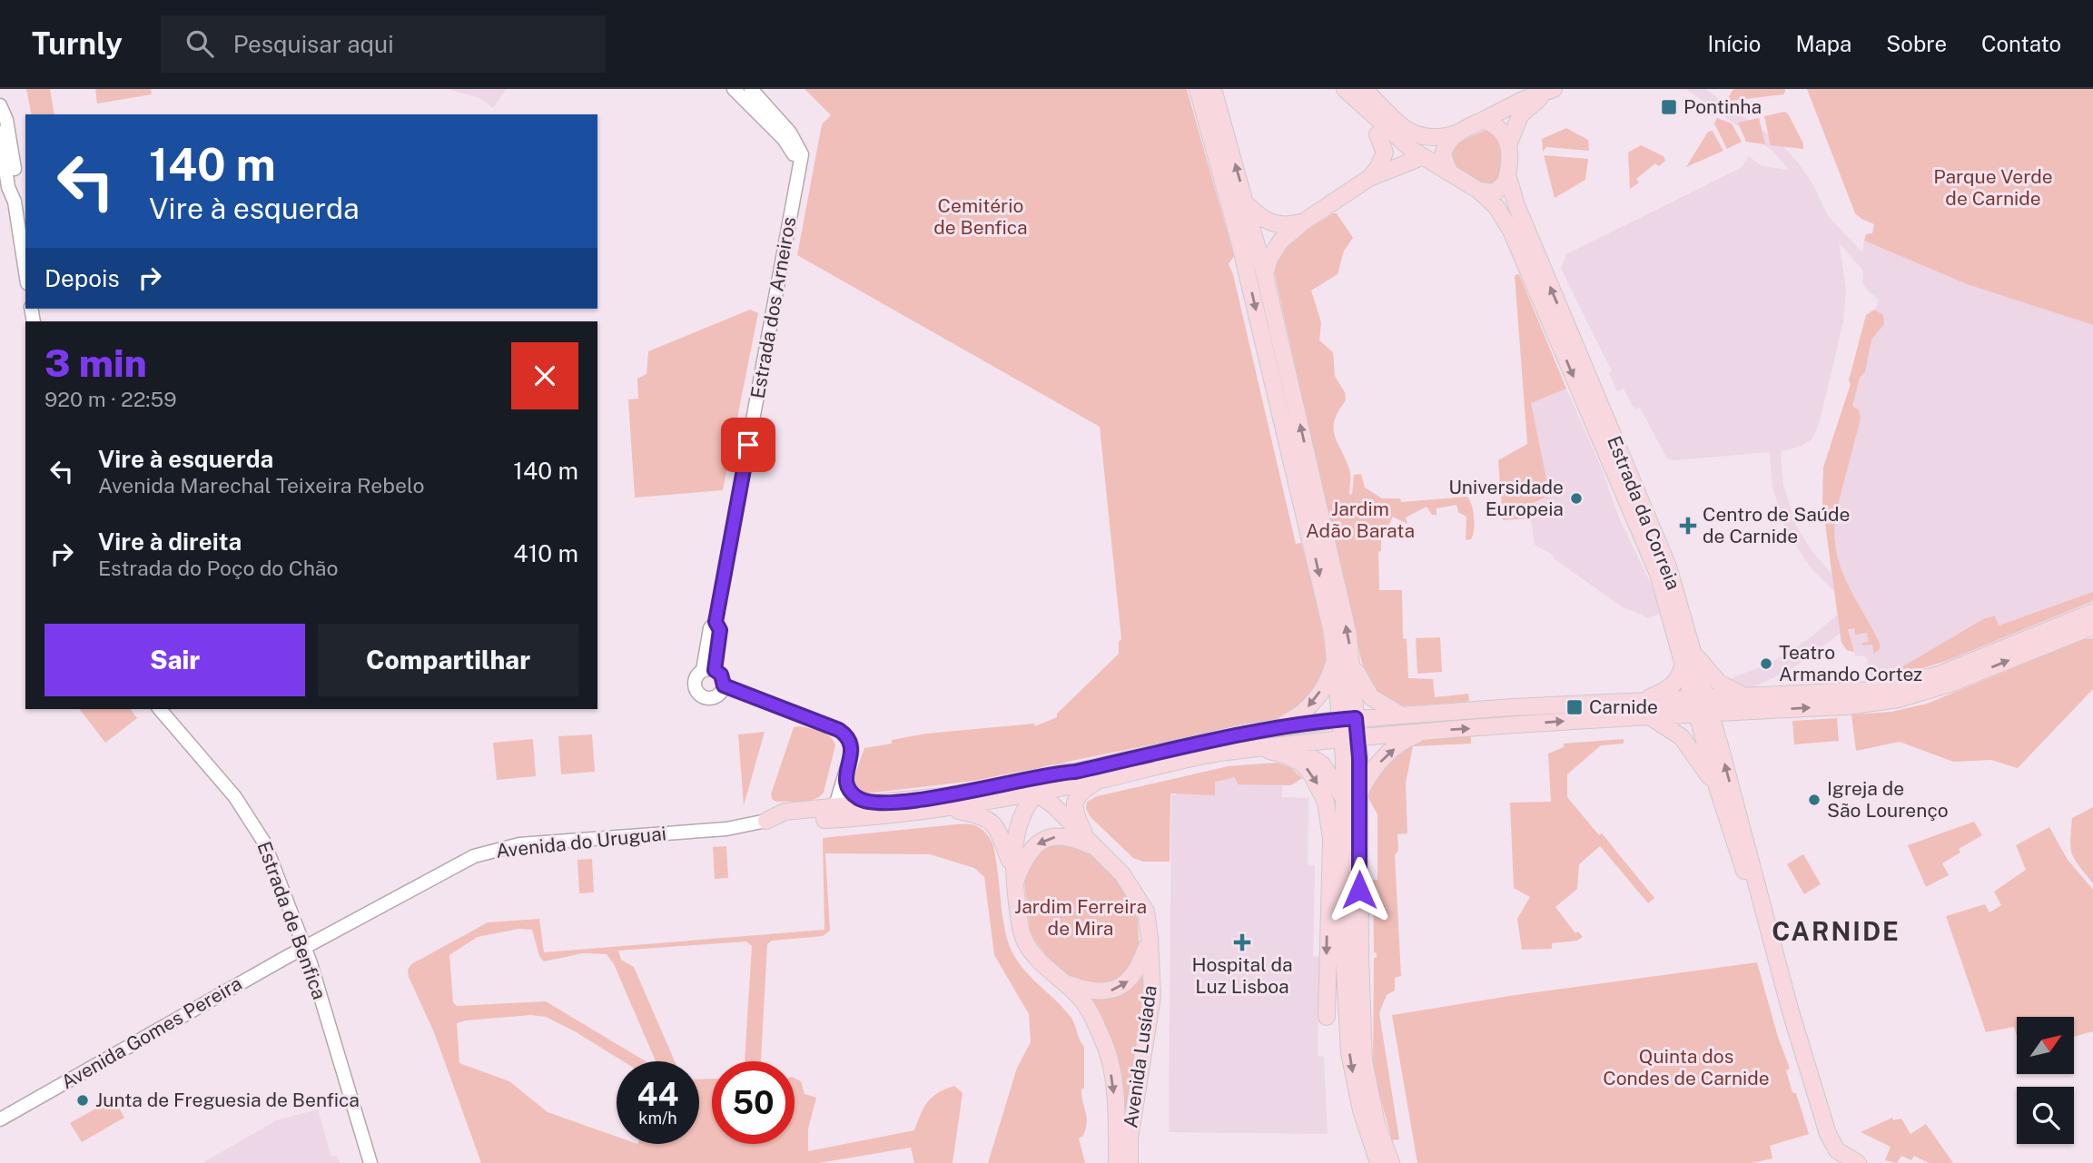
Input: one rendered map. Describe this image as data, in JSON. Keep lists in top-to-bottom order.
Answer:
{
  "streets": {
    "main road": ["Estrada da Correia", "Avenida Lusíada"],
    "street": [
      "Estrada dos Arneiros",
      "Avenida do Uruguai",
      "Estrada de Benfica",
      "Avenida Gomes Pereira"
    ]
  },
  "crossings": [
    ["Avenida do Uruguai", "Estrada de Benfica"],
    ["Avenida do Uruguai", "Avenida Gomes Pereira"],
    ["Estrada de Benfica", "Avenida Gomes Pereira"]
  ],
  "districts": ["CARNIDE"],
  "parks": [
    "Parque Verde de Carnide",
    "Cemitério de Benfica",
    "Jardim Adão Barata",
    "Jardim Ferreira de Mira",
    "Quinta dos Condes de Carnide"
  ],
  "places": {
    "transit": ["Pontinha", "Carnide"],
    "other": [
      "Universidade Europeia",
      "Teatro Armando Cortez",
      "Igreja de São Lourenço",
      "Junta de Freguesia de Benfica"
    ],
    "health": ["Centro de Saúde de Carnide", "Hospital da Luz Lisboa"]
  },
  "north": "top right",
  "page": {
    "header": "Turnly",
    "search": "Pesquisar aqui",
    "nav": [
      "Início",
      "Mapa",
      "Sobre",
      "Contato"
    ],
    "turn": ["140 m", "Vire à esquerda"],
    "then": "Depois",
    "heading": ["3 min", "920 m · 22:59"],
    "list": [
      {
        "name": "Vire à esquerda",
        "note": "Avenida Marechal Teixeira Rebelo",
        "value": "140 m"
      },
      {
        "name": "Vire à direita",
        "note": "Estrada do Poço do Chão",
        "value": "410 m"
      }
    ],
    "buttons": ["Sair", "Compartilhar"],
    "speed": "44 km/h",
    "limit": "50"
  }
}
